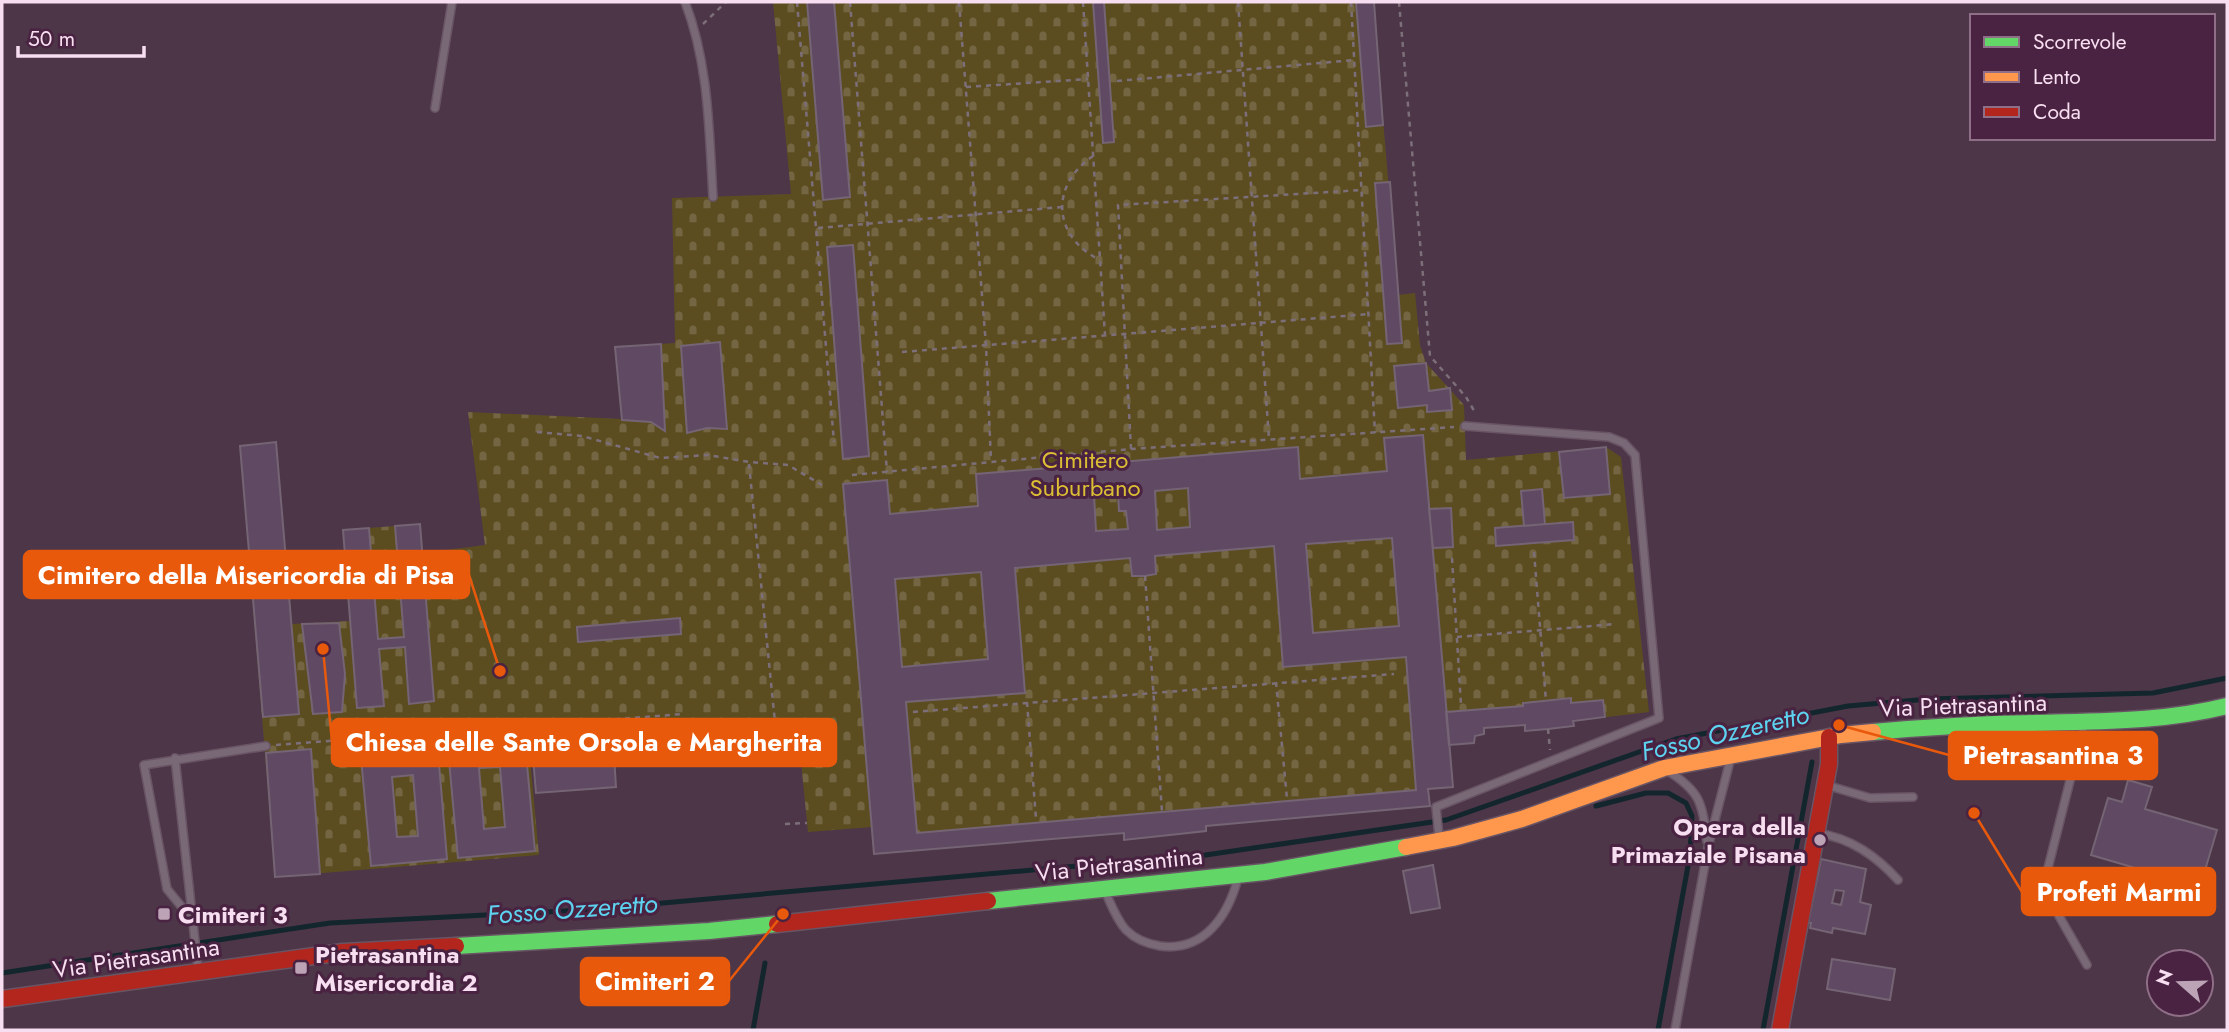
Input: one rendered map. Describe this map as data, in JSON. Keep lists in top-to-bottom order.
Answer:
{
  "streets": {
    "street": ["Via Pietrasantina"]
  },
  "water": ["Fosso Ozzeretto"],
  "parks": ["Cimitero Suburbano"],
  "places": {
    "other": [
      "Chiesa delle Sante Orsola e Margherita",
      "Cimitero della Misericordia di Pisa",
      "Pietrasantina 3",
      "Profeti Marmi",
      "Opera della Primaziale Pisana",
      "Cimiteri 2"
    ],
    "transit": ["Cimiteri 3", "Pietrasantina Misericordia 2"]
  },
  "legend": ["Scorrevole", "Lento", "Coda"],
  "scale_bar": "50 m",
  "north": "left"
}
